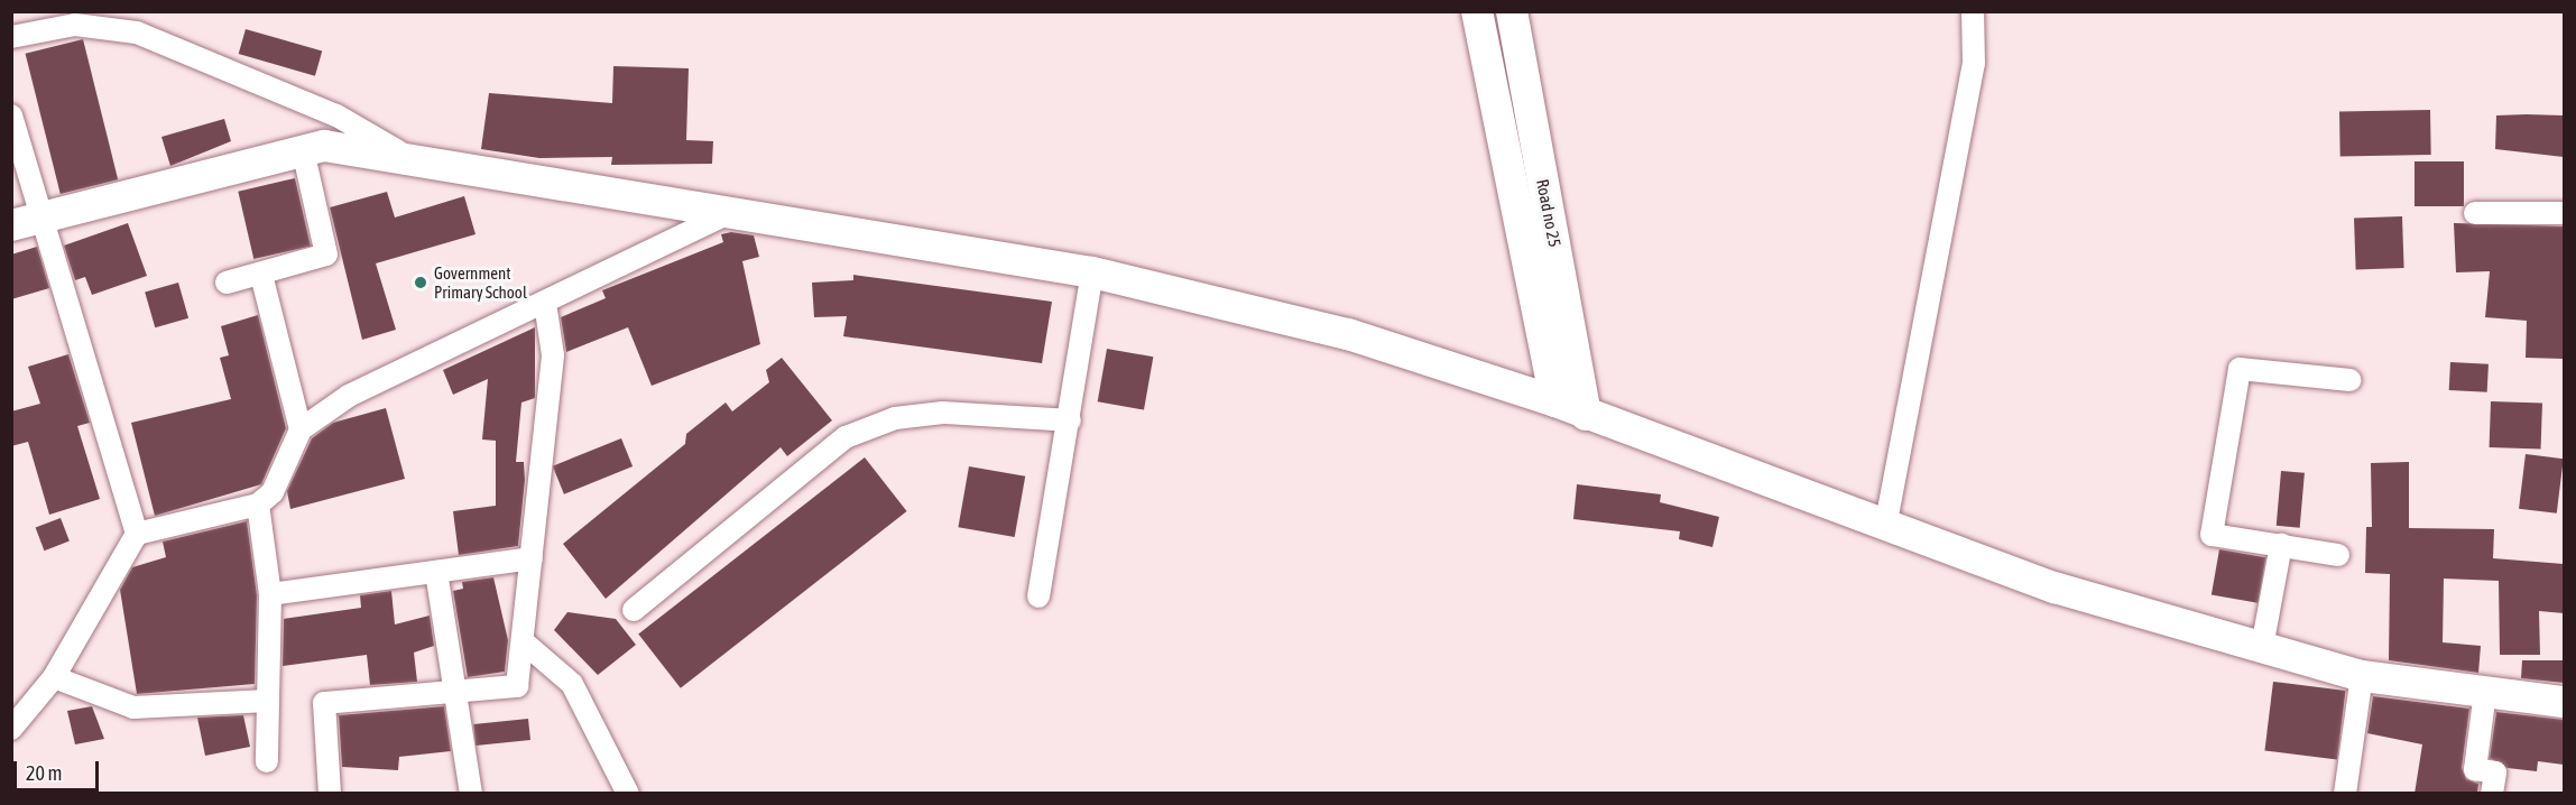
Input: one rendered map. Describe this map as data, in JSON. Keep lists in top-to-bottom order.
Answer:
{
  "streets": {
    "street": ["Road no 25"]
  },
  "places": ["Government Primary School"],
  "scale_bar": "20 m"
}
